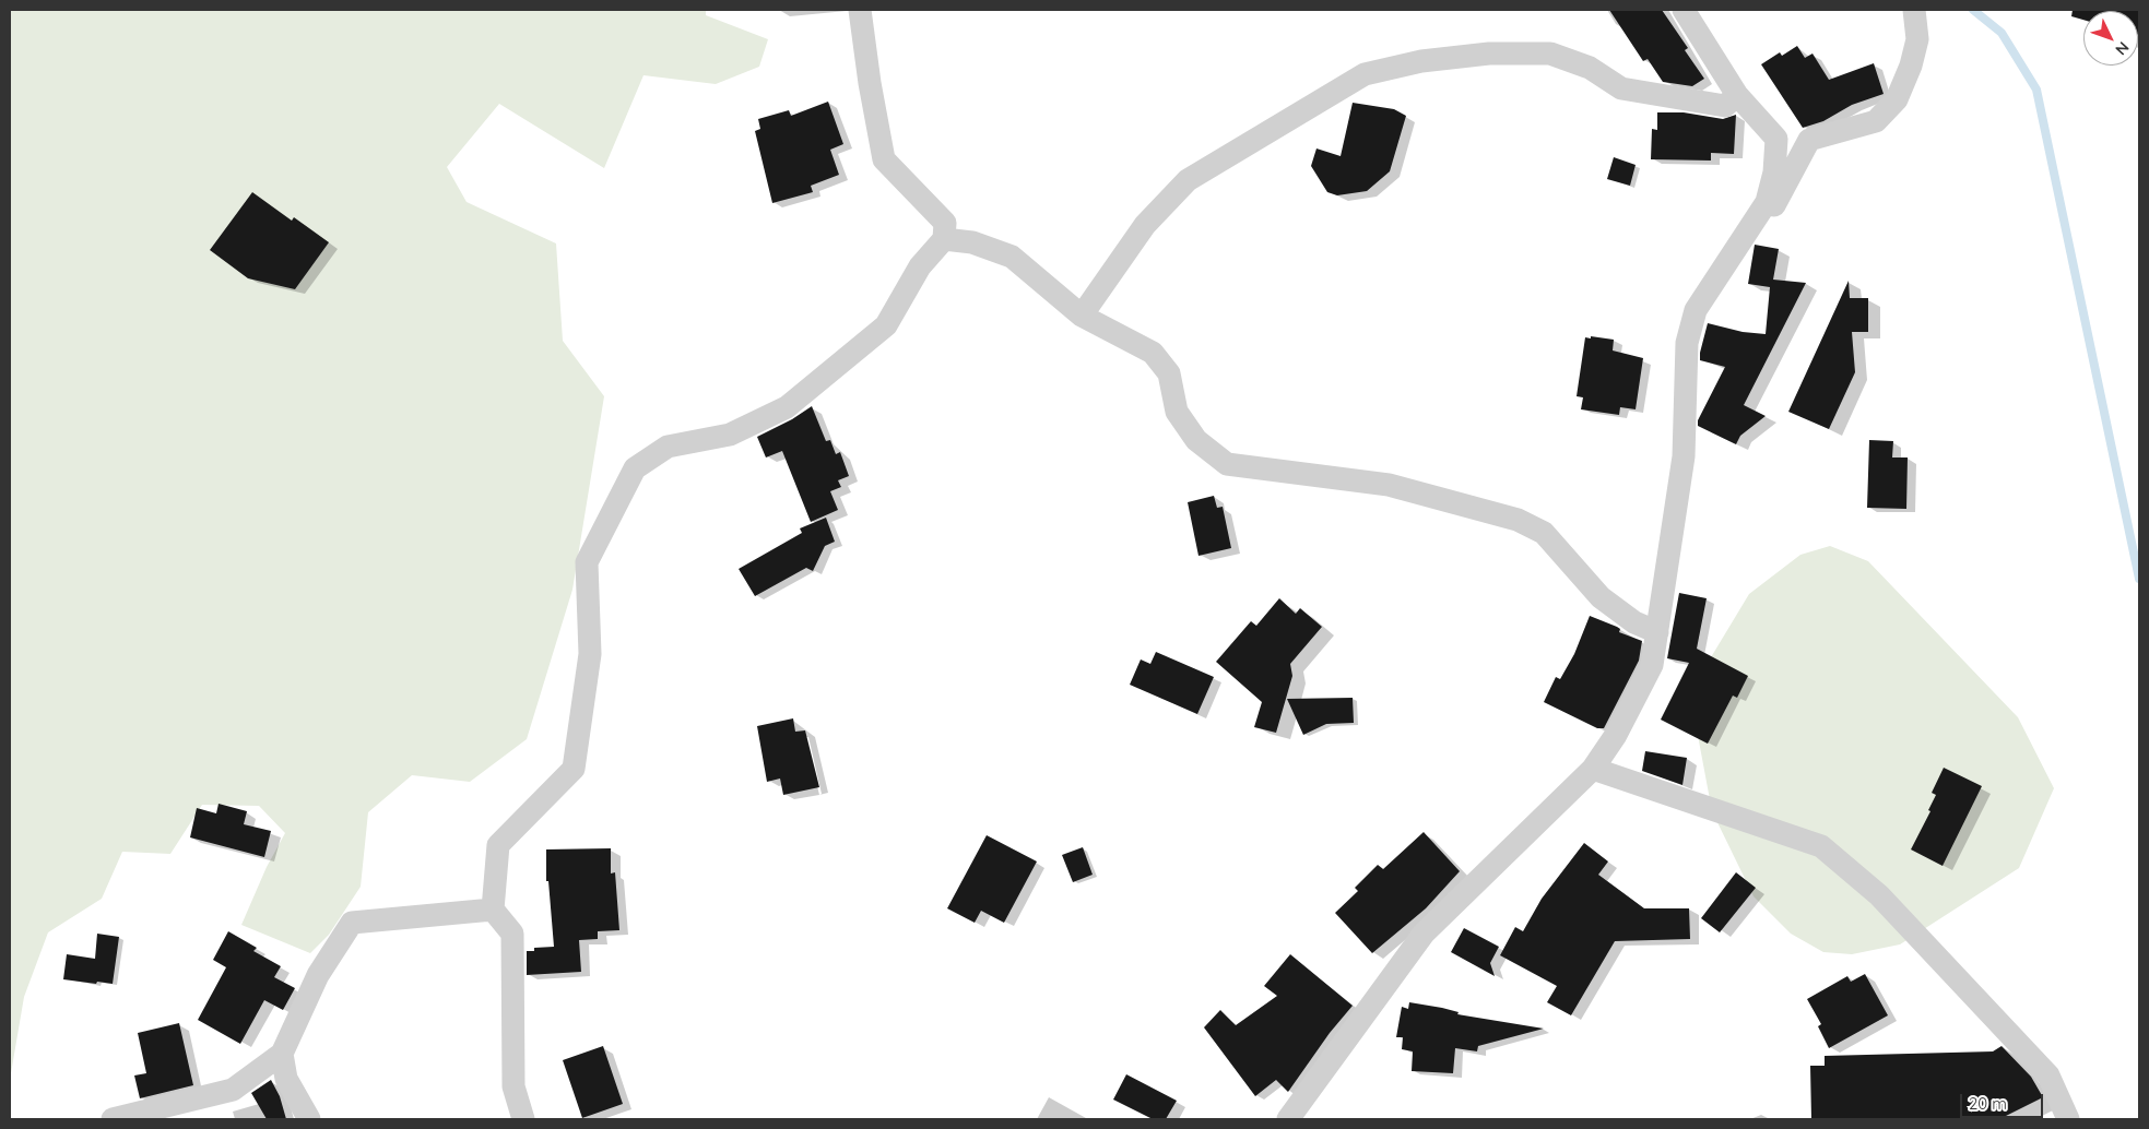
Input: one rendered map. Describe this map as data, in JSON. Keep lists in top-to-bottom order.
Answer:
{
  "scale_bar": "20 m",
  "north": "bottom right"
}
